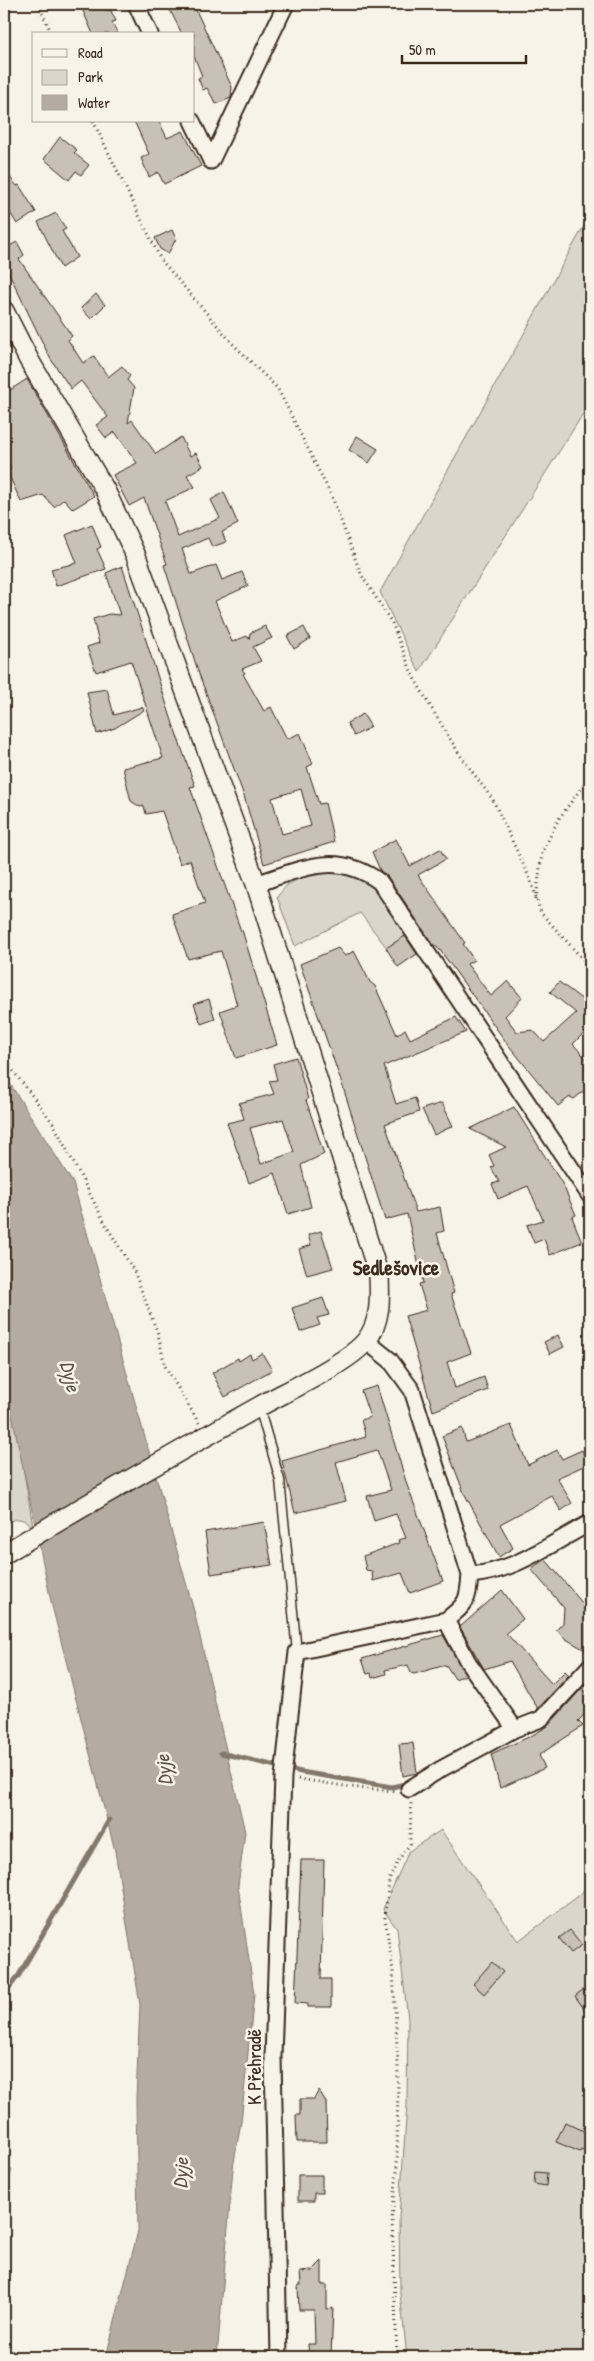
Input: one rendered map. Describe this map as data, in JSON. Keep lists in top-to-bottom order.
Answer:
{
  "streets": {
    "street": ["K Přehradě"]
  },
  "districts": ["Sedlešovice"],
  "water": ["Dyje"],
  "legend": ["Road", "Park", "Water"],
  "scale_bar": "50 m"
}
